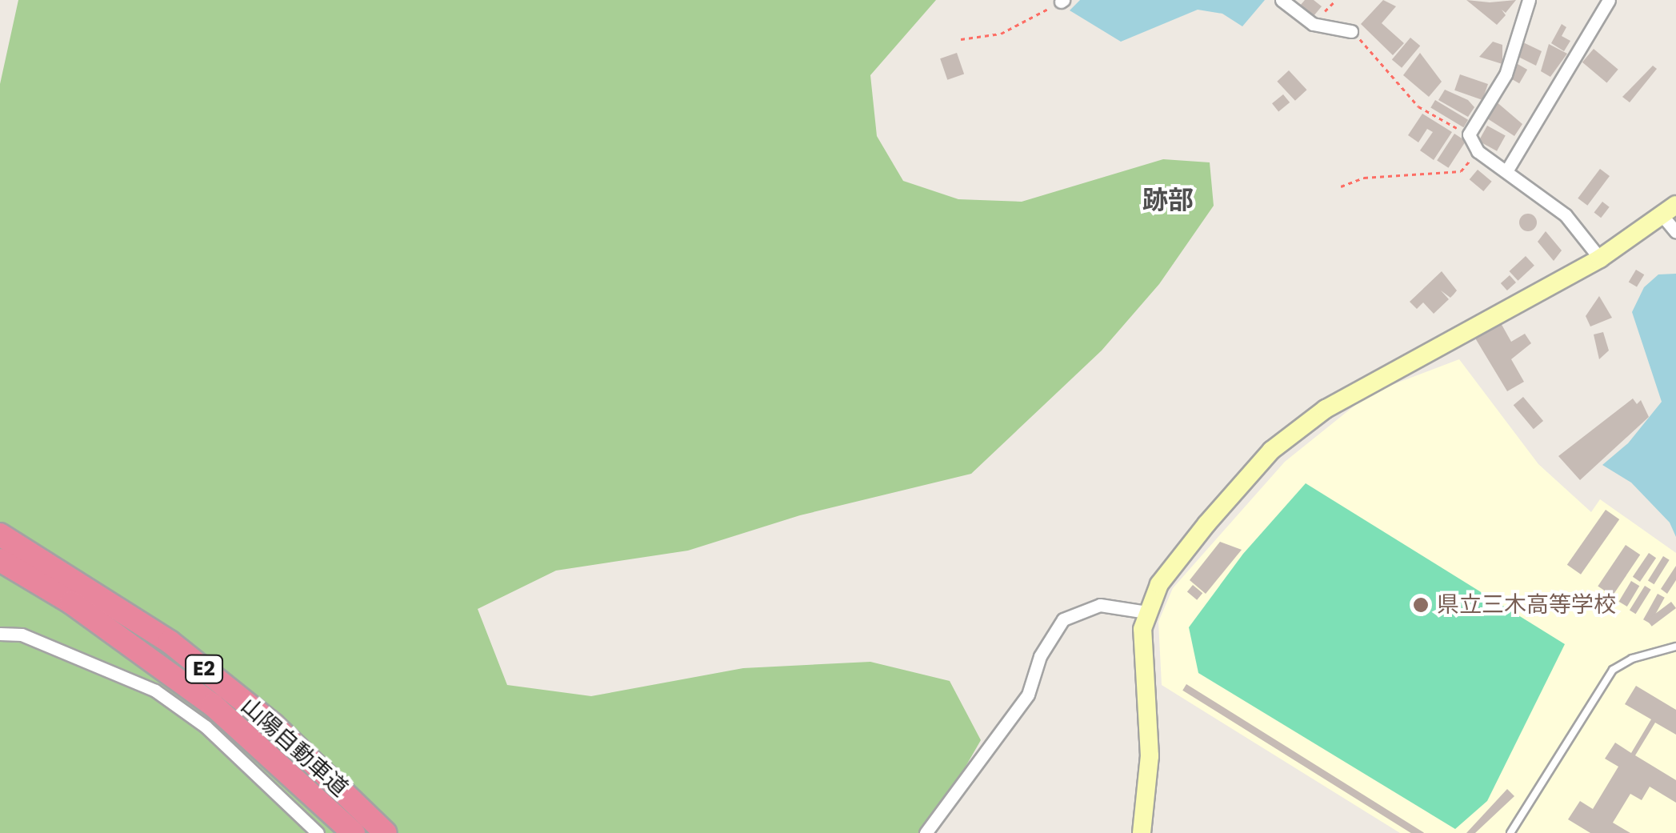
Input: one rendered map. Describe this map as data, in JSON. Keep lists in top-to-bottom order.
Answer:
{
  "streets": {
    "highway": ["E2", "山陽自動車道"]
  },
  "districts": ["跡部"],
  "places": ["県立三木高等学校"]
}
